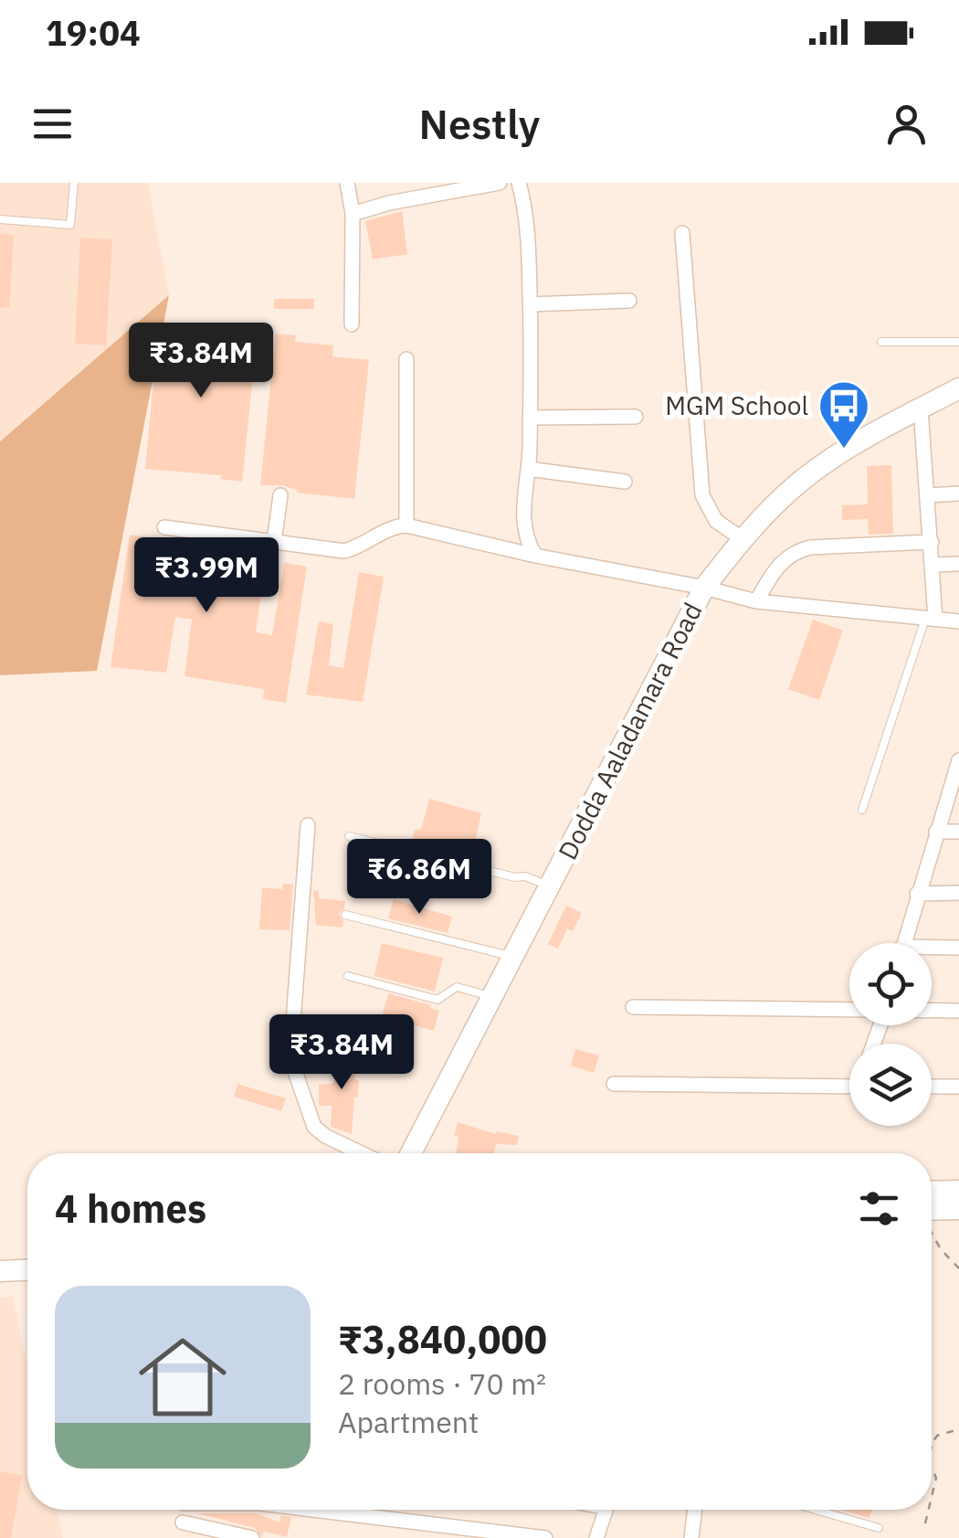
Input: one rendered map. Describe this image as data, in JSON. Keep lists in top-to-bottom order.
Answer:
{
  "streets": {
    "main road": ["Dodda Aaladamara Road"]
  },
  "places": {
    "bus stop": ["MGM School"]
  },
  "page": {
    "status": "19:04",
    "header": "Nestly",
    "price": [
      "₹3.84M",
      "₹3.99M",
      "₹6.86M",
      "₹3.84M"
    ],
    "heading": "4 homes",
    "list": [
      {
        "name": "₹3,840,000",
        "note": "2 rooms · 70 m² · Apartment"
      }
    ]
  }
}
